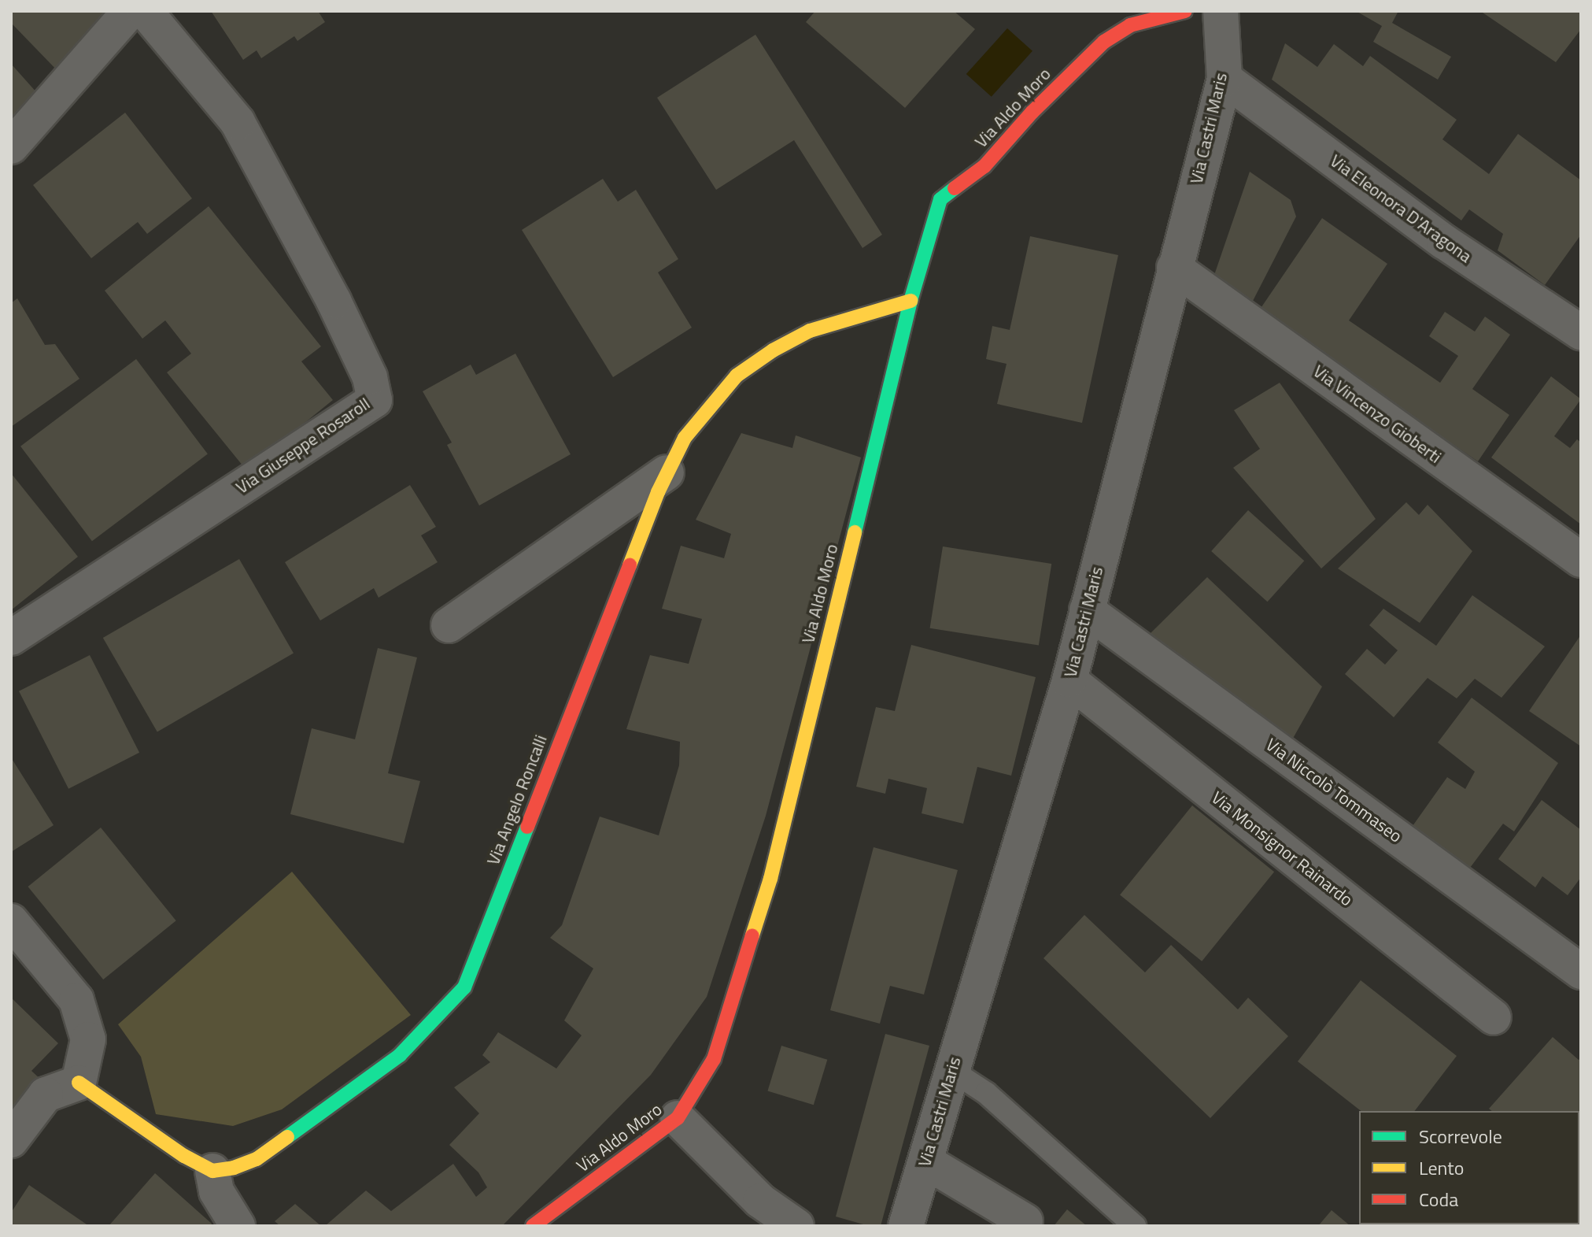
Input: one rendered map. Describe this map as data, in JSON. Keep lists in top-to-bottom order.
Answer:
{
  "streets": {
    "street": [
      "Via Aldo Moro",
      "Via Castri Maris",
      "Via Eleonora D'Aragona",
      "Via Vincenzo Gioberti",
      "Via Giuseppe Rosaroll",
      "Via Niccolò Tommaseo",
      "Via Angelo Roncalli",
      "Via Monsignor Rainardo"
    ]
  },
  "crossings": [
    ["Via Aldo Moro", "Via Angelo Roncalli"],
    ["Via Castri Maris", "Via Eleonora D'Aragona"],
    ["Via Castri Maris", "Via Vincenzo Gioberti"],
    ["Via Castri Maris", "Via Niccolò Tommaseo"],
    ["Via Castri Maris", "Via Monsignor Rainardo"]
  ],
  "legend": ["Scorrevole", "Lento", "Coda"]
}
